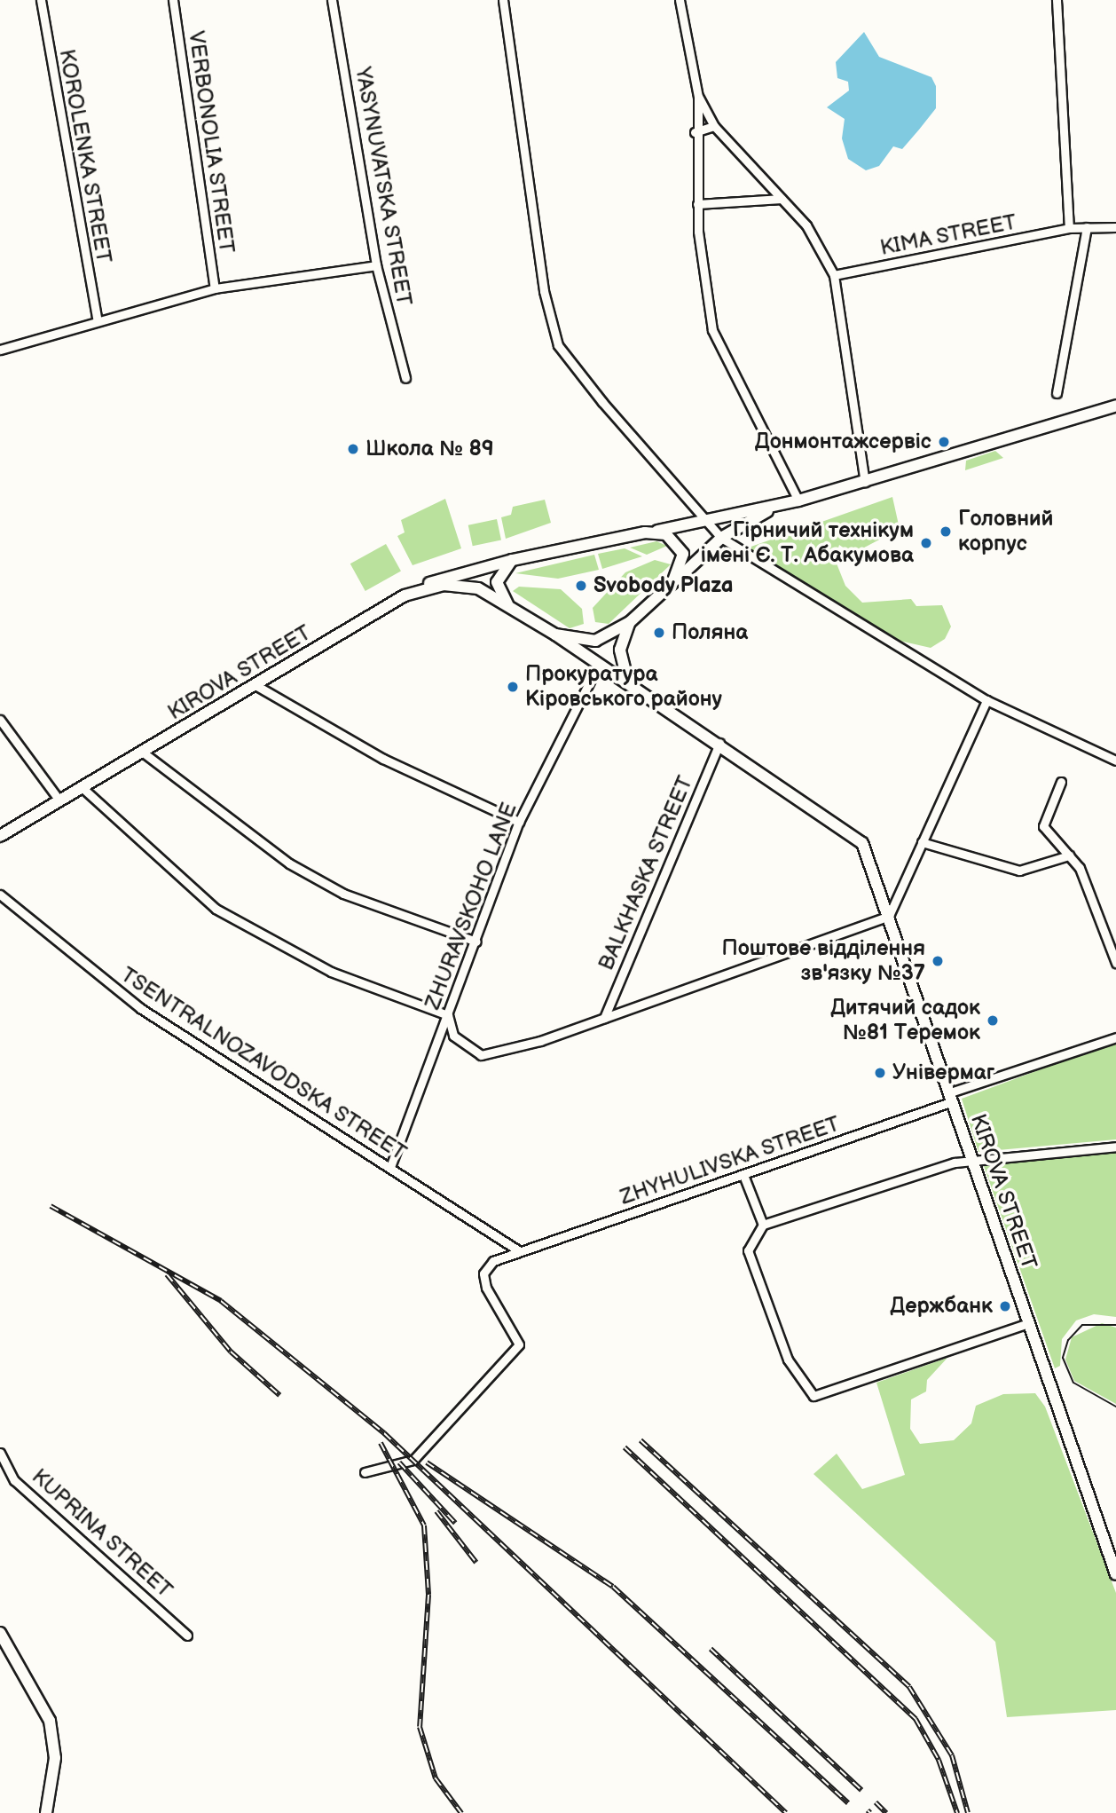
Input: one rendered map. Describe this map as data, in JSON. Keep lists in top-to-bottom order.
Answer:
{
  "streets": {
    "main road": ["KIROVA STREET"],
    "street": [
      "VERBONOLIA STREET",
      "KOROLENKA STREET",
      "YASYNUVATSKA STREET",
      "KIMA STREET",
      "BALKHASKA STREET",
      "ZHURAVSKOHO LANE",
      "TSENTRALNOZAVODSKA STREET",
      "ZHYHULIVSKA STREET",
      "KUPRINA STREET"
    ]
  },
  "crossings": [
    ["KIROVA STREET", "BALKHASKA STREET"],
    ["KIROVA STREET", "ZHURAVSKOHO LANE"],
    ["KIROVA STREET", "ZHYHULIVSKA STREET"],
    ["ZHURAVSKOHO LANE", "TSENTRALNOZAVODSKA STREET"],
    ["TSENTRALNOZAVODSKA STREET", "ZHYHULIVSKA STREET"]
  ],
  "places": [
    "Донмонтажсервіс",
    "Школа № 89",
    "Головний корпус",
    "Гірничий технікум імені Є. Т. Абакумова",
    "Svobody Plaza",
    "Поляна",
    "Прокуратура Кіровського району",
    "Поштове відділення зв'язку №37",
    "Дитячий садок №81 Теремок",
    "Універмаг",
    "Держбанк"
  ]
}
